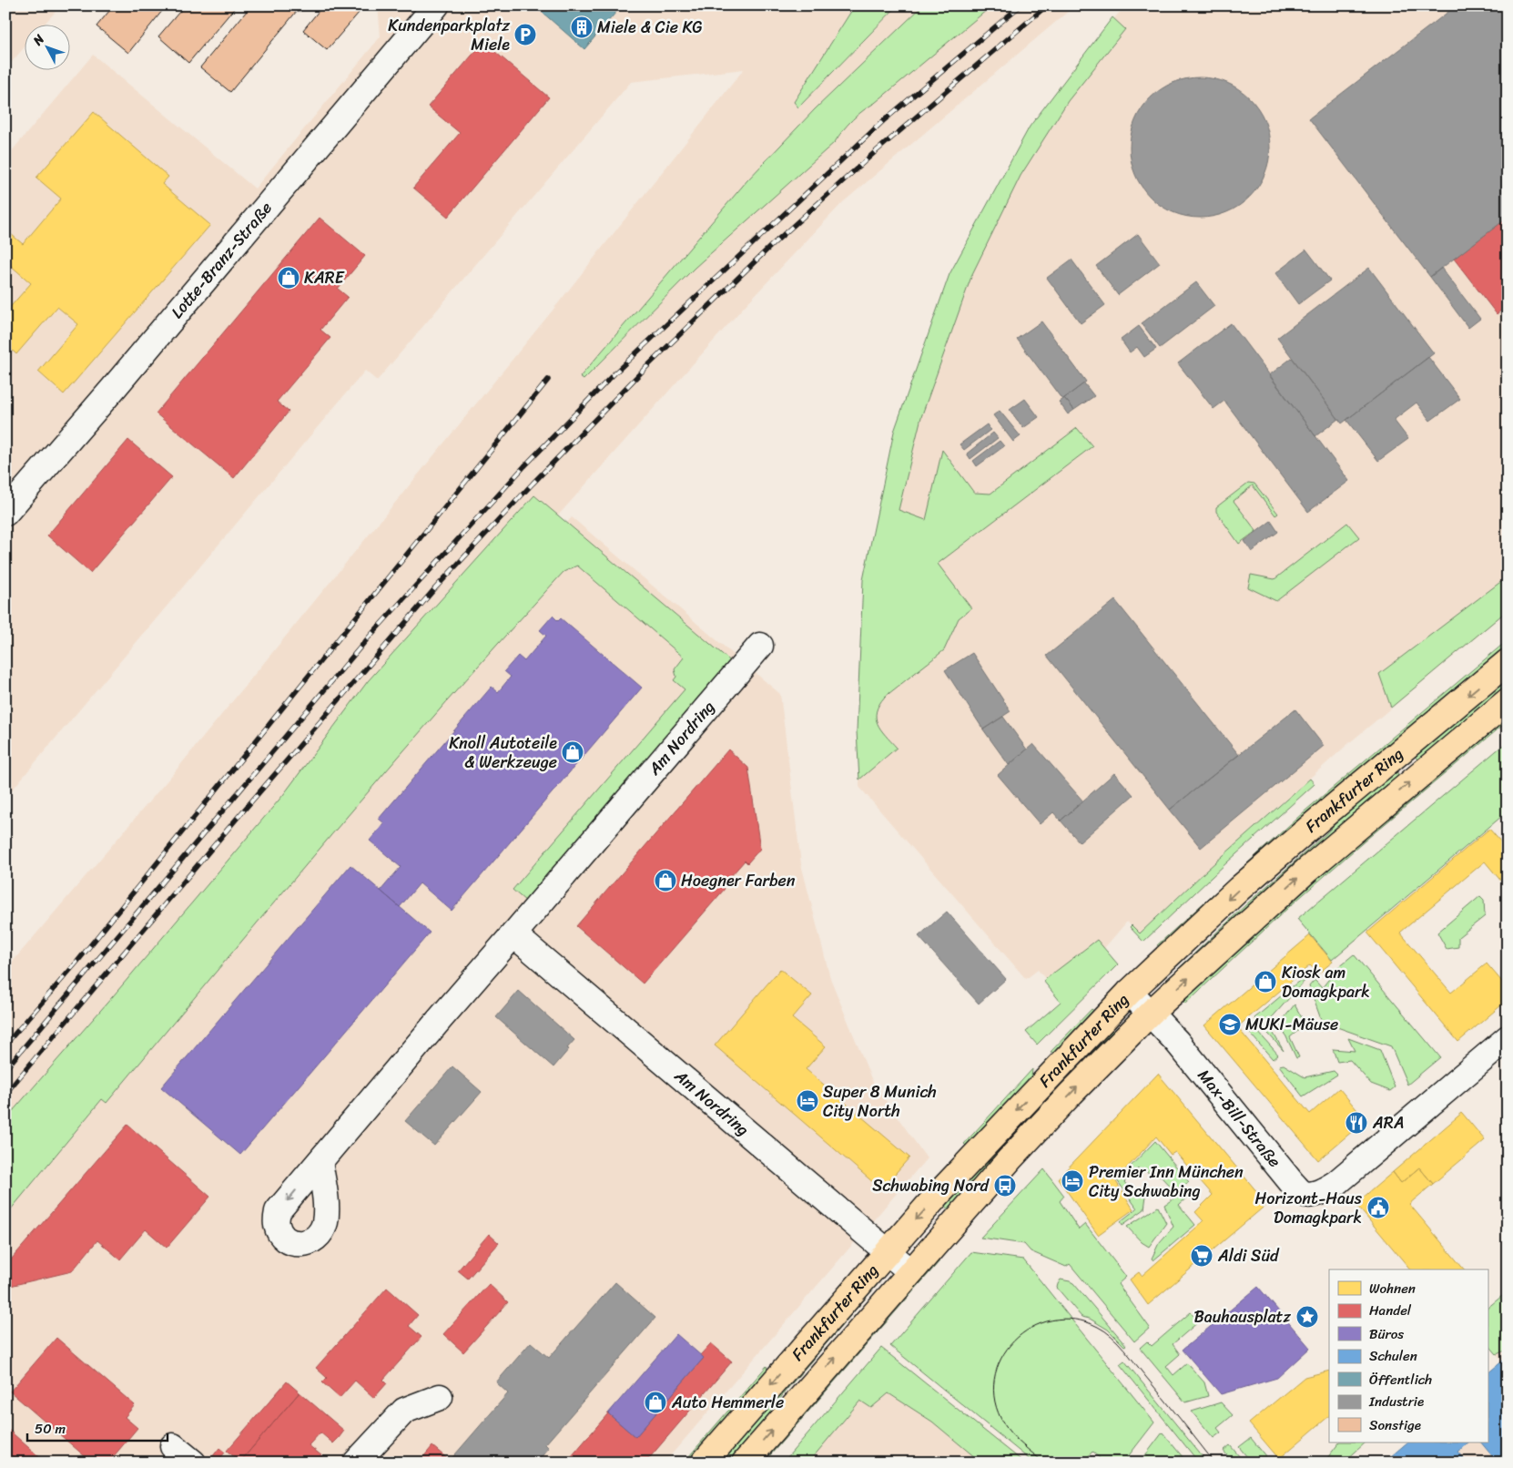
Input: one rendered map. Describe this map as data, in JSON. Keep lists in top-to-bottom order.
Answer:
{
  "streets": {
    "main road": ["Frankfurter Ring"],
    "street": ["Lotte-Branz-Straße", "Am Nordring", "Max-Bill-Straße"]
  },
  "crossings": [
    ["Am Nordring", "Frankfurter Ring"],
    ["Frankfurter Ring", "Max-Bill-Straße"]
  ],
  "places": {
    "building": ["Miele & Cie KG"],
    "parking": ["Kundenparkplatz Miele"],
    "shop": [
      "KARE",
      "Knoll Autoteile & Werkzeuge",
      "Hoegner Farben",
      "Kiosk am Domagkpark",
      "Auto Hemmerle"
    ],
    "school or university": ["MUKI-Mäuse"],
    "hotel": ["Super 8 Munich City North", "Premier Inn München City Schwabing"],
    "restaurant": ["ARA"],
    "bus stop": ["Schwabing Nord"],
    "public building": ["Horizont-Haus Domagkpark"],
    "supermarket": ["Aldi Süd"],
    "place": ["Bauhausplatz"]
  },
  "legend": [
    "Wohnen",
    "Handel",
    "Büros",
    "Schulen",
    "Öffentlich",
    "Industrie",
    "Sonstige"
  ],
  "scale_bar": "50 m",
  "north": "top left"
}
